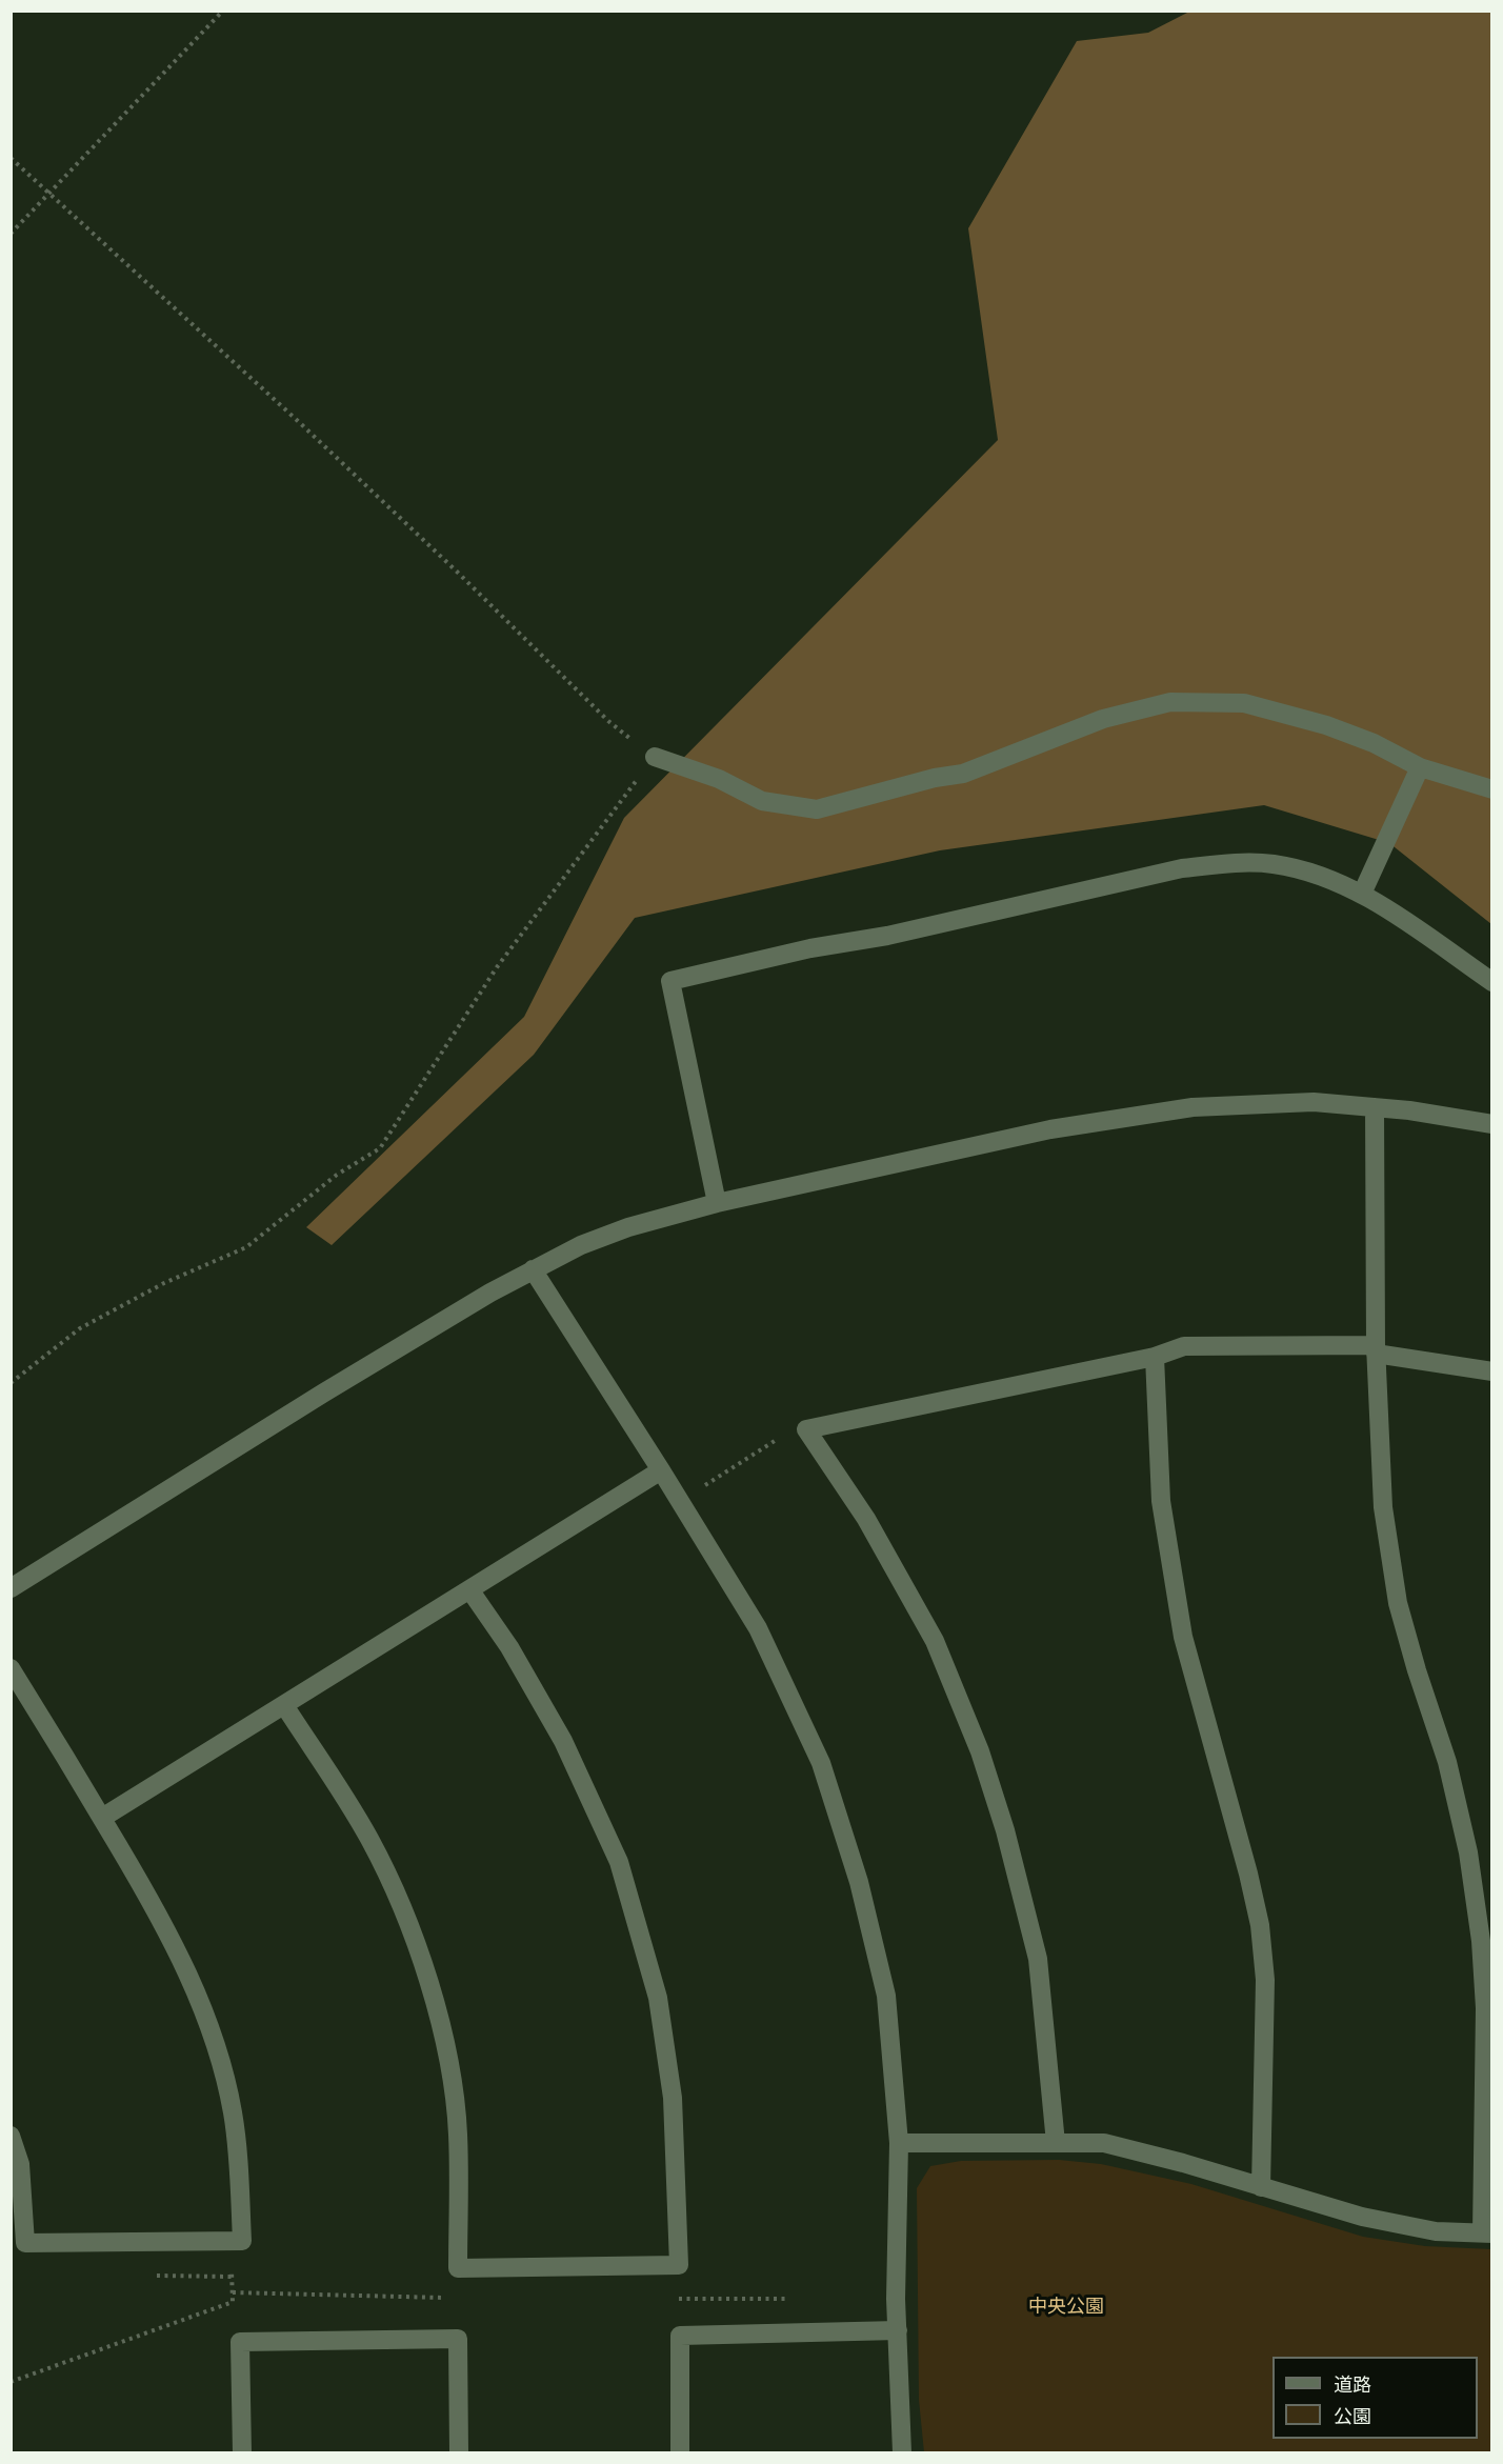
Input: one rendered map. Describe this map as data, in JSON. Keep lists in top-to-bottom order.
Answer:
{
  "parks": ["中央公園"],
  "legend": ["道路", "公園"]
}
